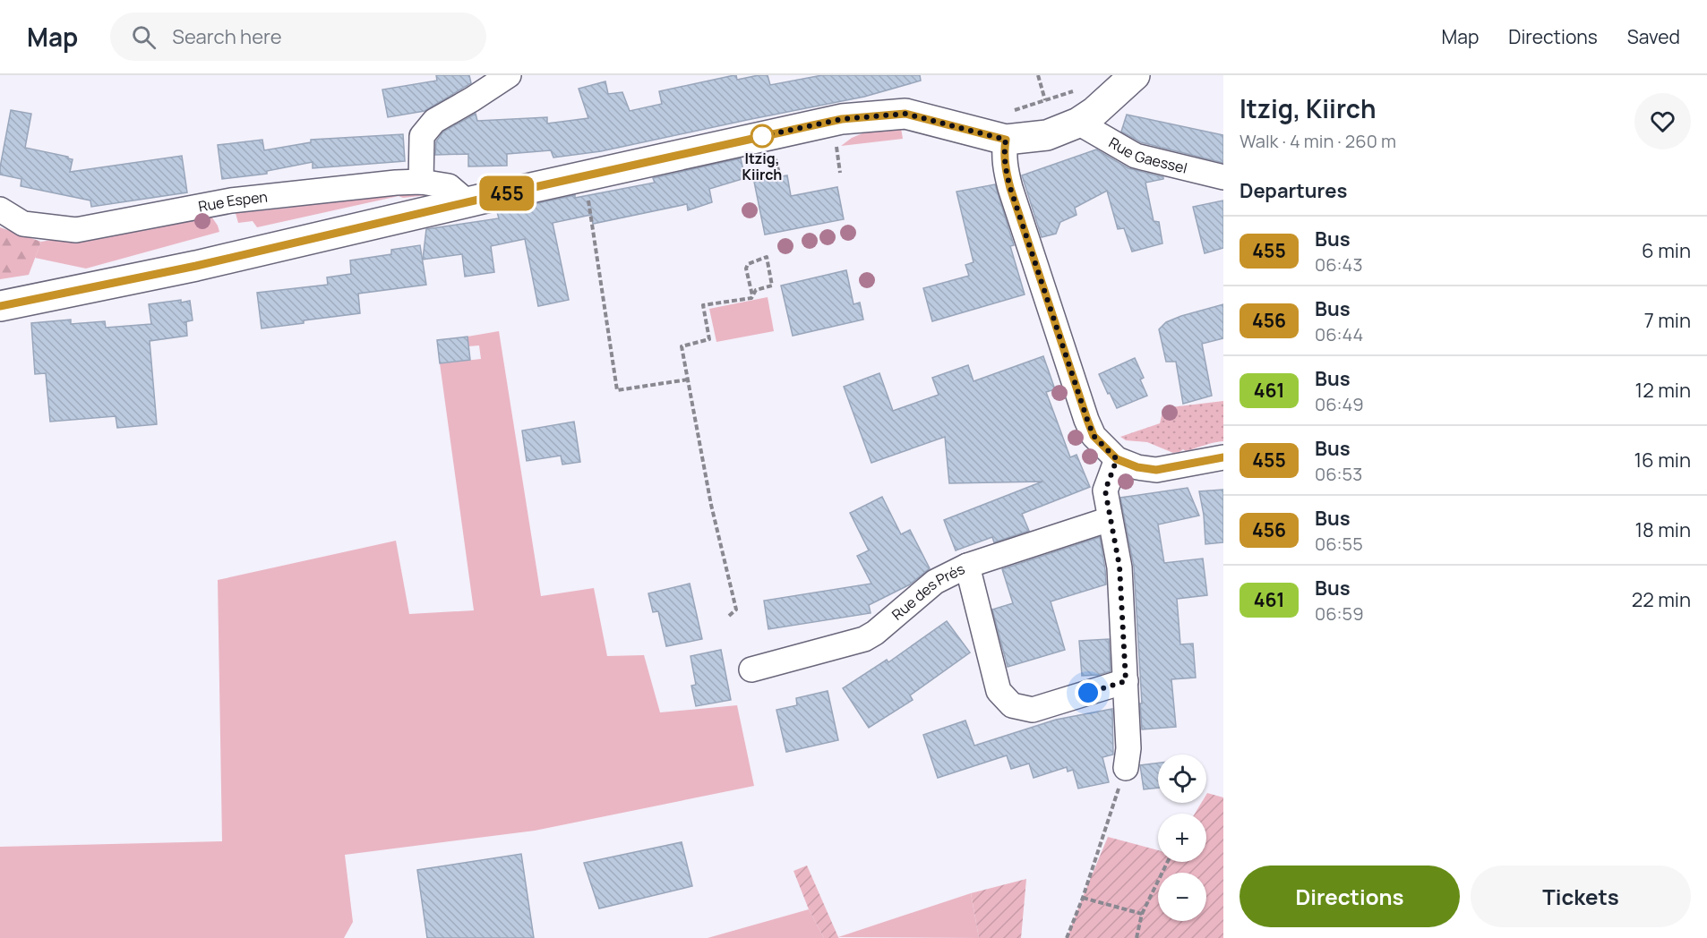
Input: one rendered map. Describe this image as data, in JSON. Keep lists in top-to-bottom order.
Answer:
{
  "streets": {
    "street": ["Rue Gaessel", "Rue Espen", "Rue des Prés"]
  },
  "places": ["Itzig, Kiirch"],
  "lines": ["bus line 455"],
  "page": {
    "header": "Map",
    "search": "Search here",
    "nav": ["Map", "Directions", "Saved"],
    "on_map": "455",
    "heading": [
      ["Itzig, Kiirch", "Walk · 4 min · 260 m"],
      "Departures"
    ],
    "list": [
      {
        "mark": "455",
        "name": "Bus",
        "note": "06:43",
        "value": "6 min"
      },
      {
        "mark": "456",
        "name": "Bus",
        "note": "06:44",
        "value": "7 min"
      },
      {
        "mark": "461",
        "name": "Bus",
        "note": "06:49",
        "value": "12 min"
      },
      {
        "mark": "455",
        "name": "Bus",
        "note": "06:53",
        "value": "16 min"
      },
      {
        "mark": "456",
        "name": "Bus",
        "note": "06:55",
        "value": "18 min"
      },
      {
        "mark": "461",
        "name": "Bus",
        "note": "06:59",
        "value": "22 min"
      }
    ],
    "map_buttons": ["+", "−"],
    "buttons": ["Directions", "Tickets"]
  }
}
